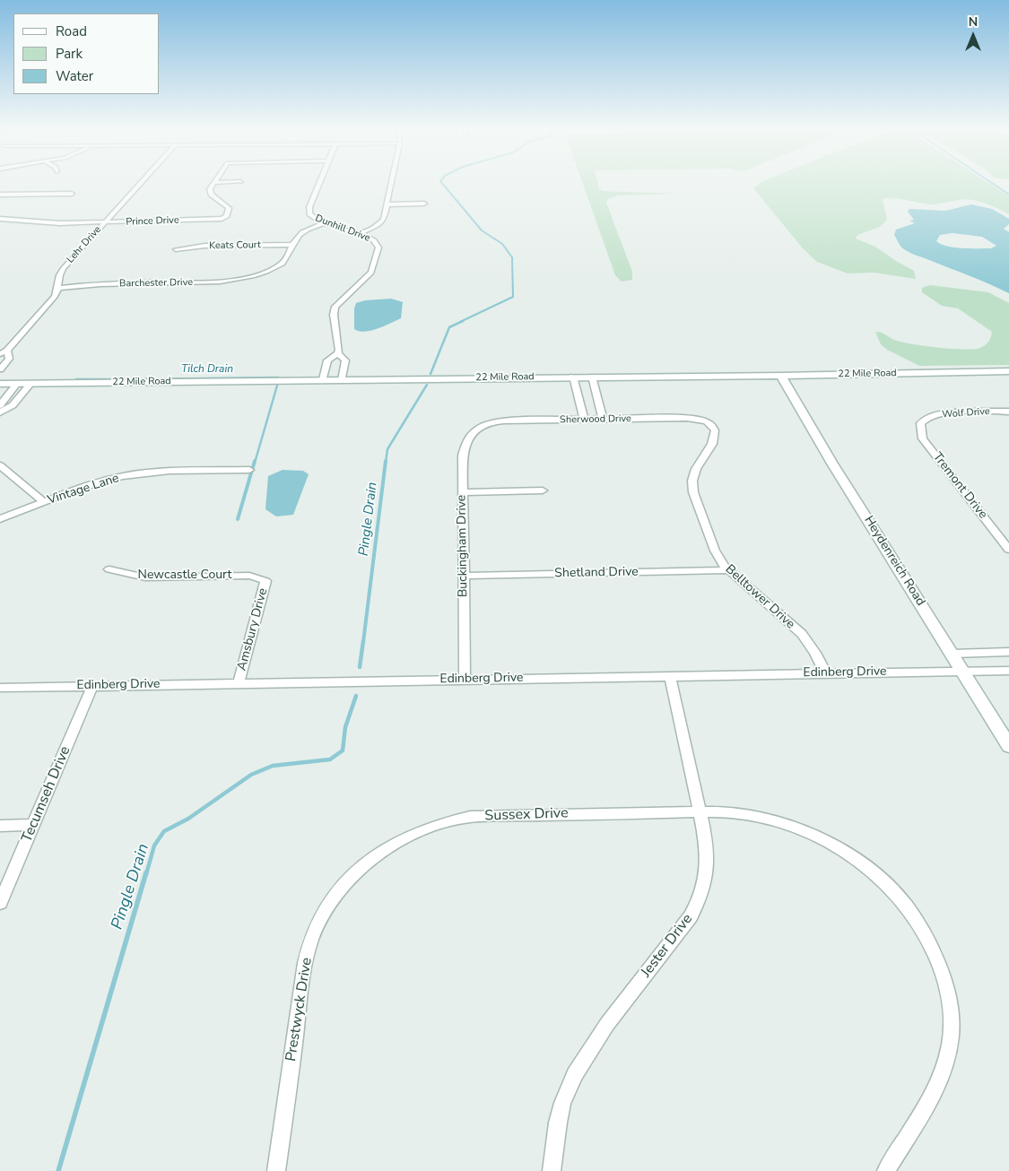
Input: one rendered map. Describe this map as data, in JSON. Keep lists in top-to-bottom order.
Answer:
{
  "streets": {
    "street": [
      "Prince Drive",
      "Dunhill Drive",
      "Lehr Drive",
      "Keats Court",
      "Barchester Drive",
      "22 Mile Road",
      "Wolf Drive",
      "Sherwood Drive",
      "Tremont Drive",
      "Vintage Lane",
      "Buckingham Drive",
      "Heydenreich Road",
      "Shetland Drive",
      "Newcastle Court",
      "Belltower Drive",
      "Amsbury Drive",
      "Edinberg Drive",
      "Tecumseh Drive",
      "Sussex Drive",
      "Jester Drive",
      "Prestwyck Drive"
    ]
  },
  "crossings": [
    ["Prince Drive", "Lehr Drive"],
    ["Dunhill Drive", "Barchester Drive"],
    ["Dunhill Drive", "22 Mile Road"],
    ["Lehr Drive", "Barchester Drive"],
    ["Keats Court", "Barchester Drive"],
    ["22 Mile Road", "Heydenreich Road"],
    ["Wolf Drive", "Tremont Drive"],
    ["Sherwood Drive", "Buckingham Drive"],
    ["Sherwood Drive", "Belltower Drive"],
    ["Buckingham Drive", "Shetland Drive"],
    ["Buckingham Drive", "Edinberg Drive"],
    ["Heydenreich Road", "Edinberg Drive"],
    ["Shetland Drive", "Belltower Drive"],
    ["Newcastle Court", "Amsbury Drive"],
    ["Belltower Drive", "Edinberg Drive"],
    ["Amsbury Drive", "Edinberg Drive"],
    ["Edinberg Drive", "Tecumseh Drive"],
    ["Edinberg Drive", "Jester Drive"],
    ["Sussex Drive", "Jester Drive"],
    ["Sussex Drive", "Prestwyck Drive"]
  ],
  "water": ["Tilch Drain", "Pingle Drain"],
  "legend": ["Road", "Park", "Water"],
  "north": "top"
}
